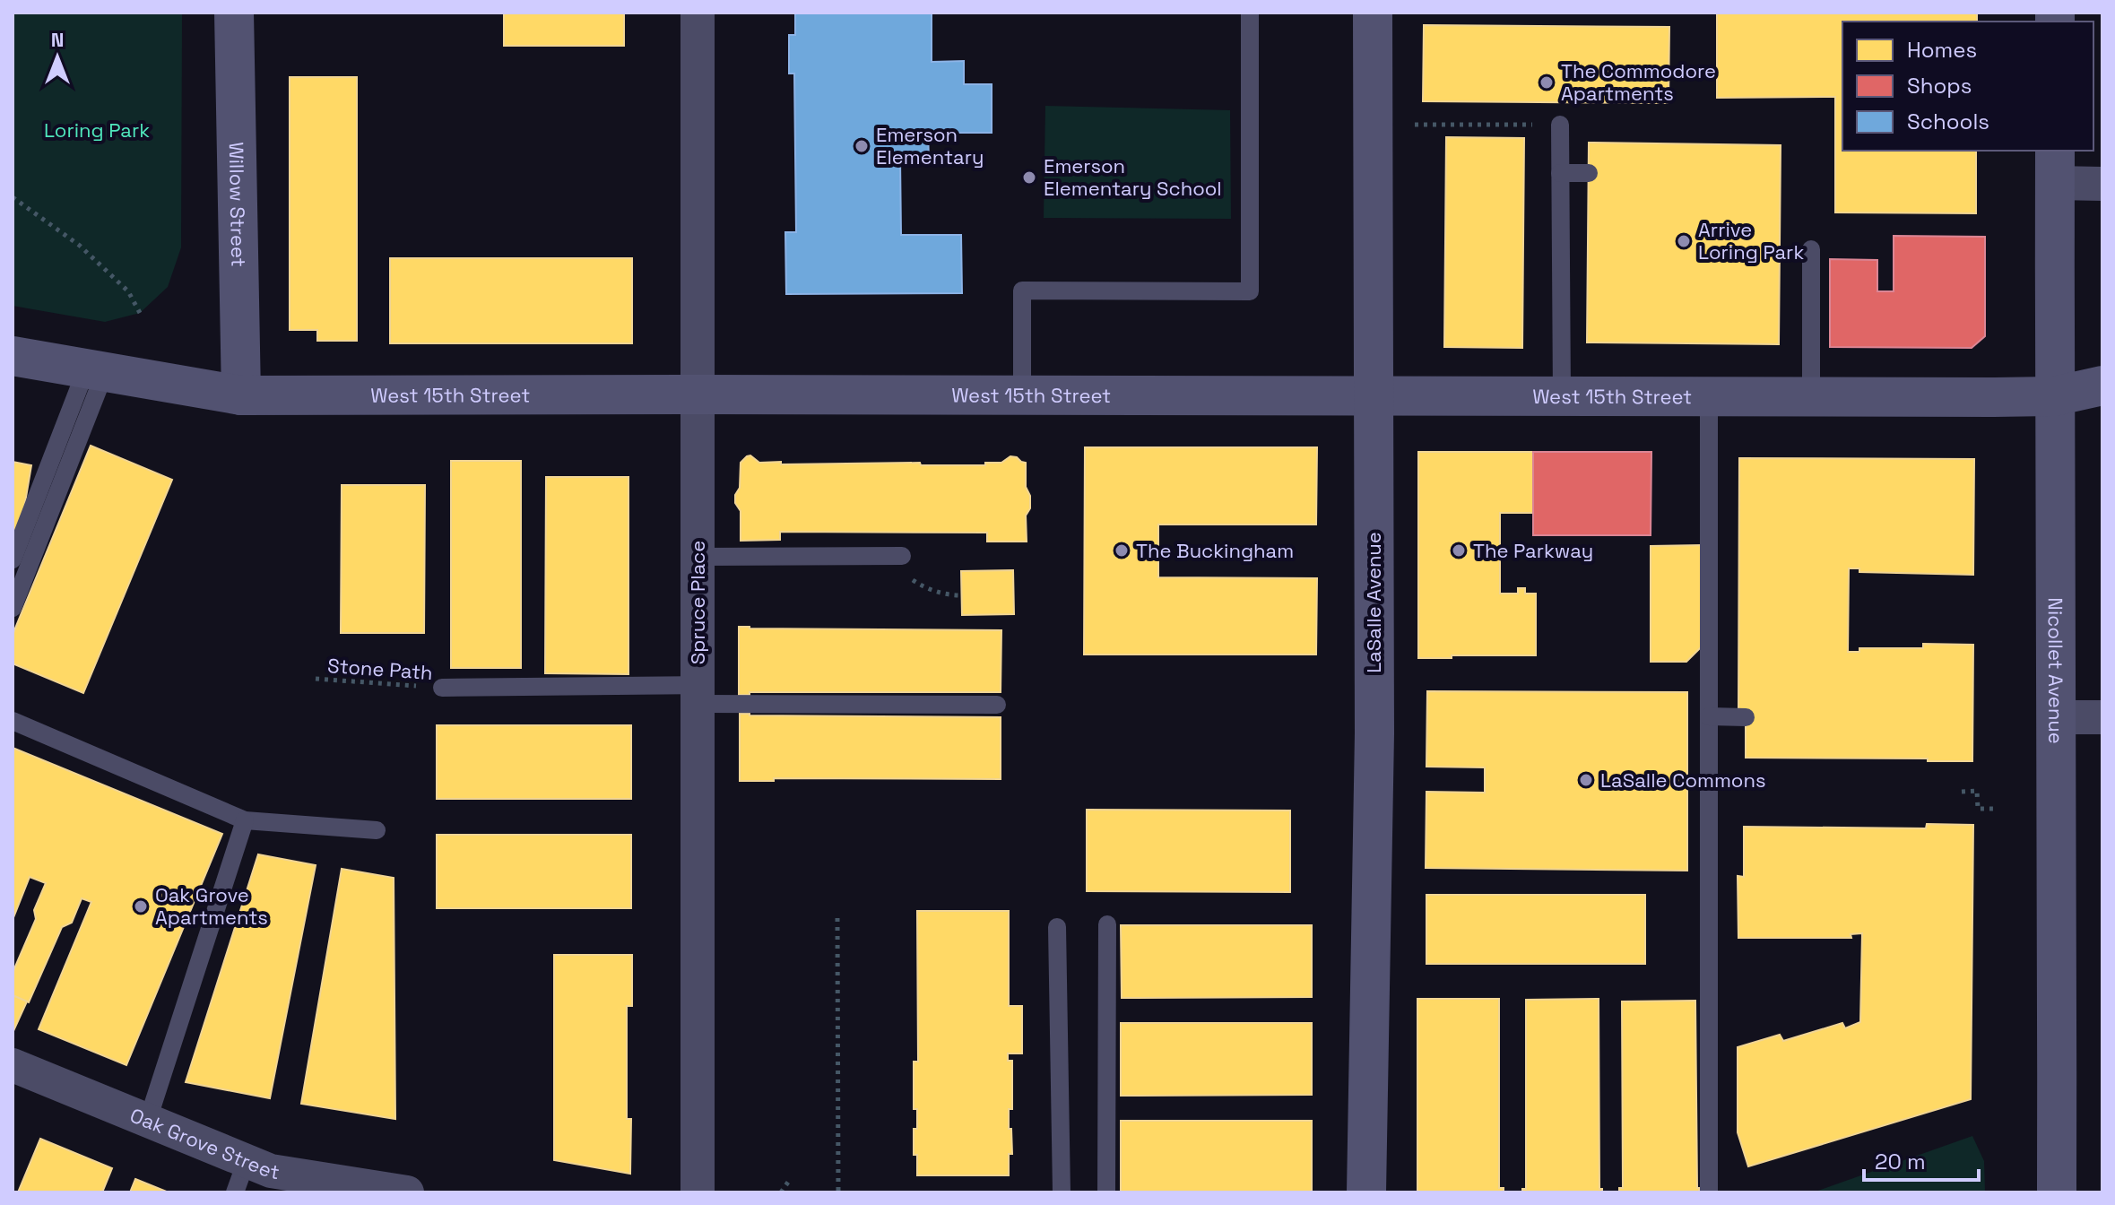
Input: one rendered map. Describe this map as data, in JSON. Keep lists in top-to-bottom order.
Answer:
{
  "streets": {
    "street": [
      "Willow Street",
      "West 15th Street",
      "Spruce Place",
      "LaSalle Avenue",
      "Nicollet Avenue",
      "Oak Grove Street"
    ],
    "path": ["Stone Path"]
  },
  "crossings": [
    ["Willow Street", "West 15th Street"],
    ["West 15th Street", "Spruce Place"],
    ["West 15th Street", "LaSalle Avenue"],
    ["West 15th Street", "Nicollet Avenue"]
  ],
  "parks": ["Loring Park"],
  "places": [
    "The Commodore Apartments",
    "Emerson Elementary",
    "Emerson Elementary School",
    "Arrive Loring Park",
    "The Buckingham",
    "The Parkway",
    "LaSalle Commons",
    "Oak Grove Apartments"
  ],
  "legend": ["Homes", "Shops", "Schools"],
  "scale_bar": "20 m",
  "north": "top"
}
